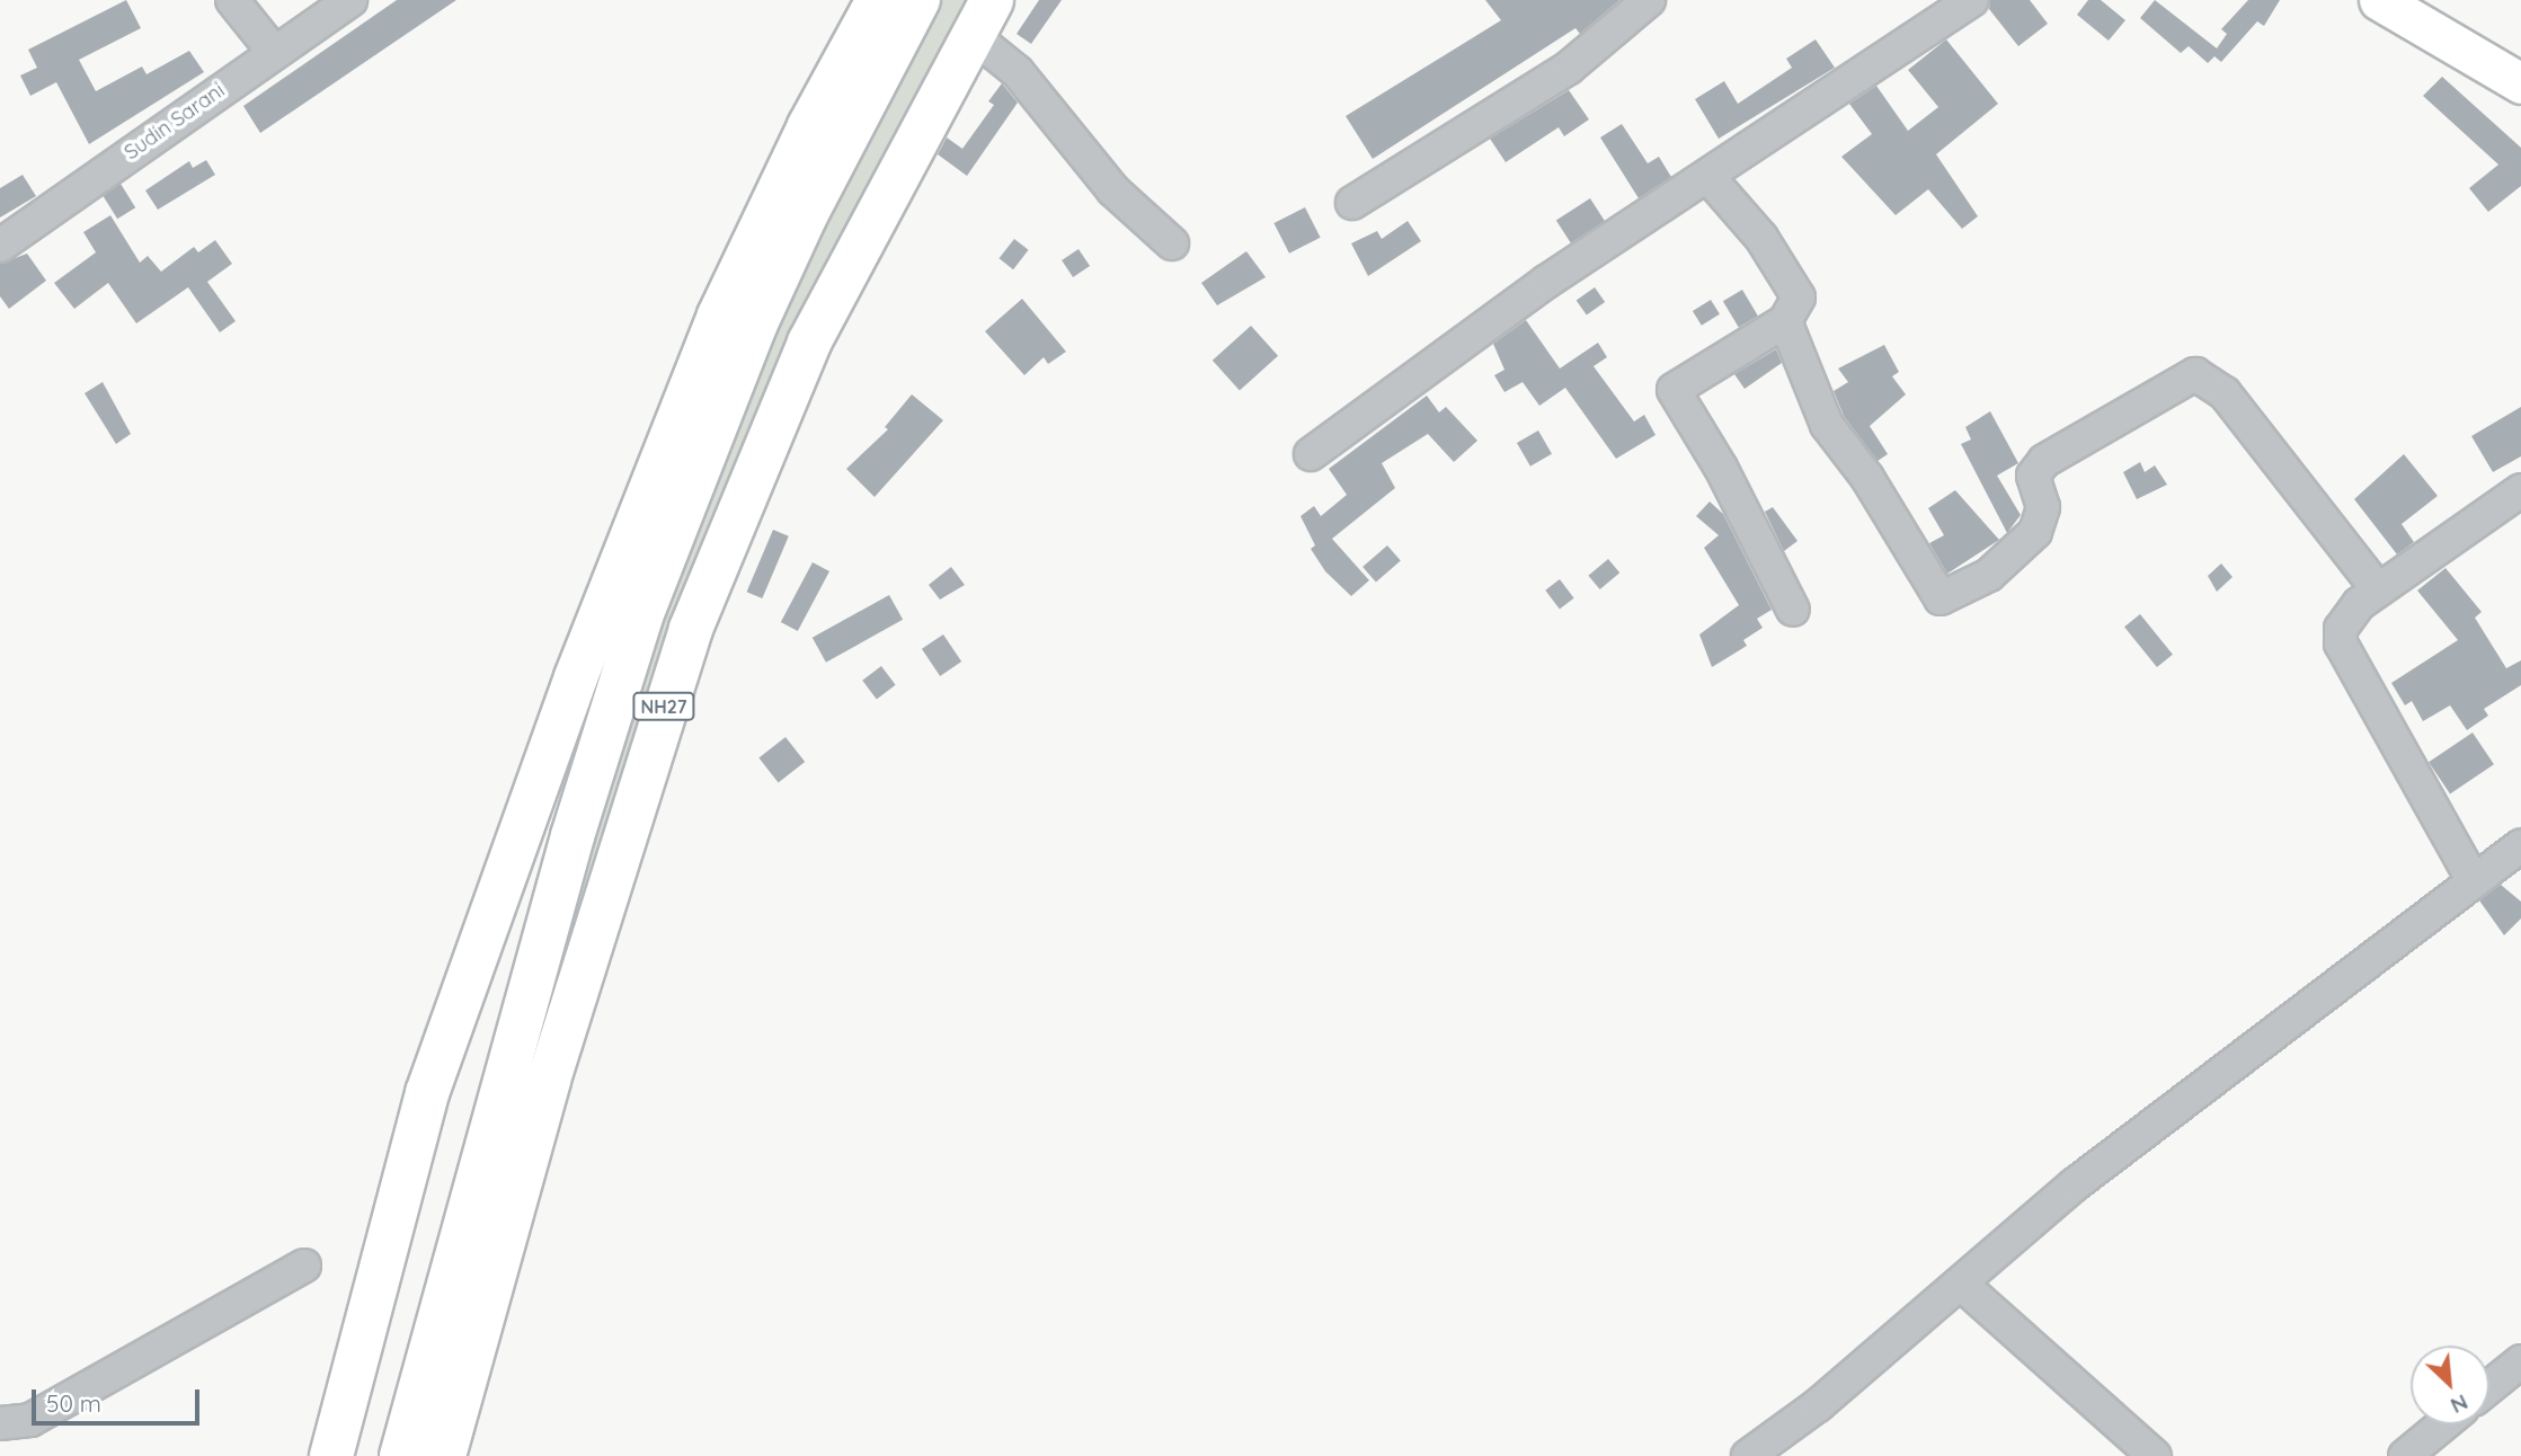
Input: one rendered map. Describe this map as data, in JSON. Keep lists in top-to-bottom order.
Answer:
{
  "streets": {
    "highway": ["NH27"],
    "street": ["Sudin Sarani"]
  },
  "scale_bar": "50 m",
  "north": "bottom right"
}
